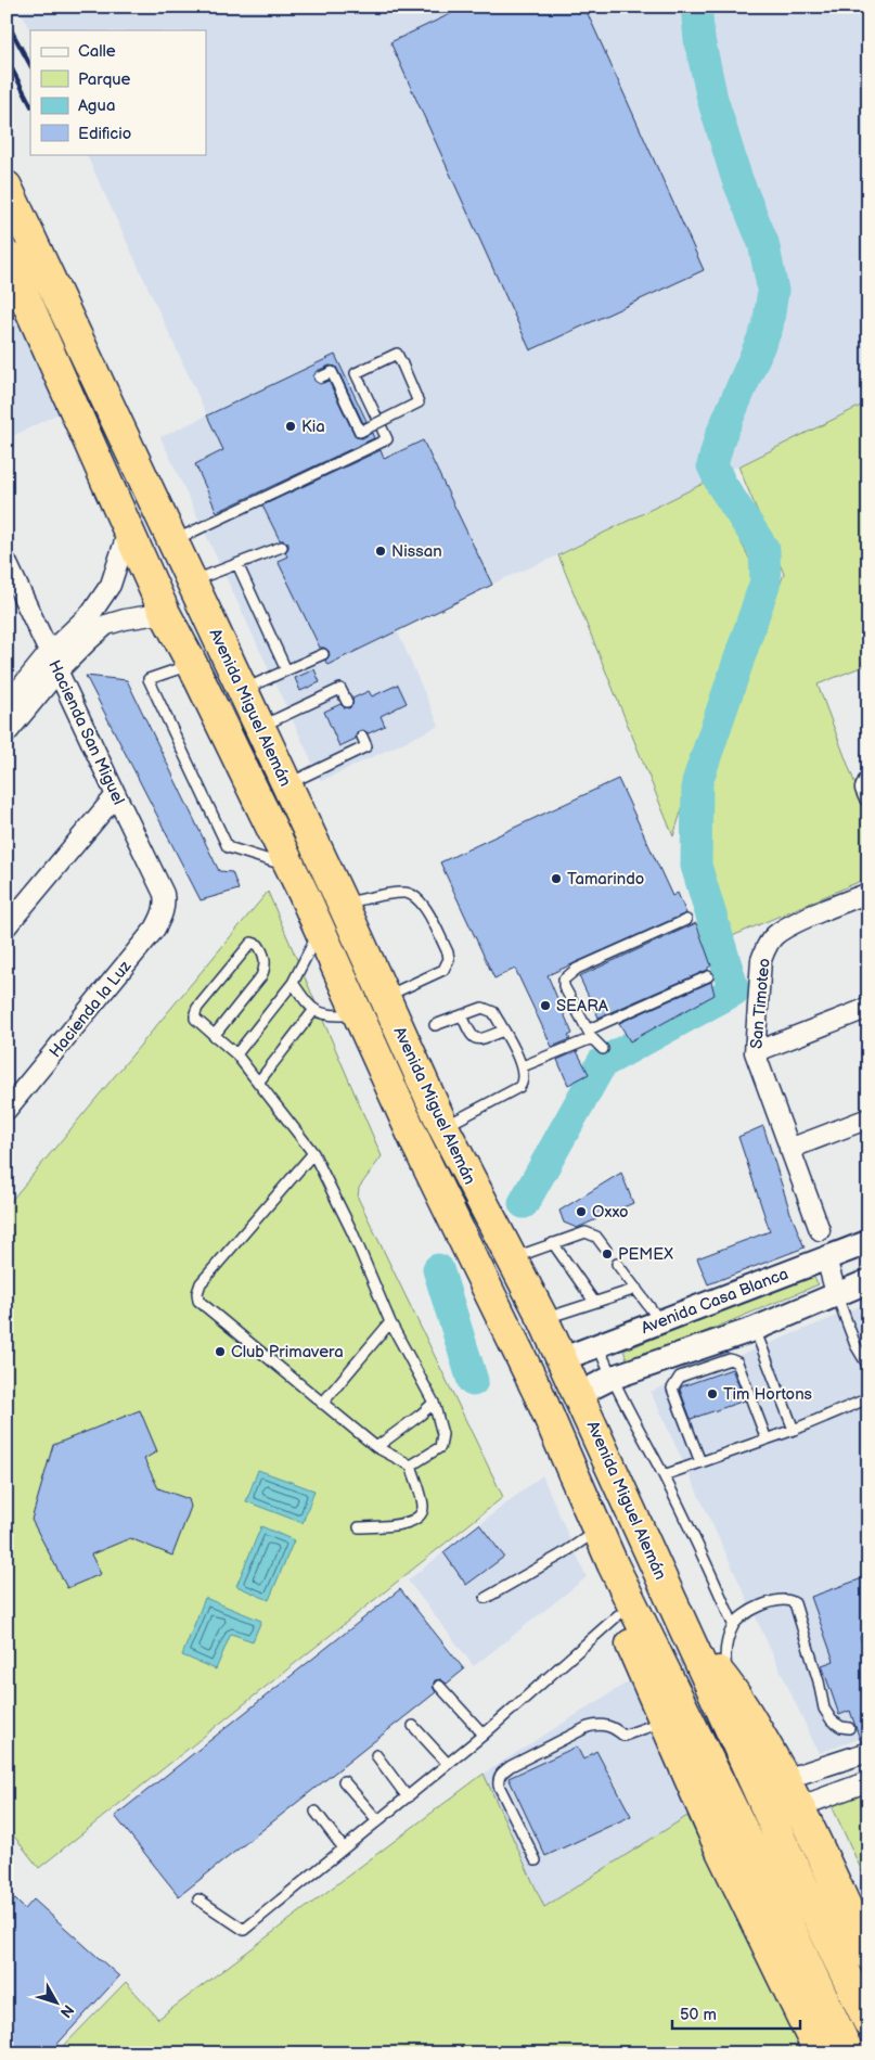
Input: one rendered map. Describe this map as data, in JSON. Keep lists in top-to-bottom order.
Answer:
{
  "streets": {
    "highway": ["Avenida Miguel Alemán"],
    "street": [
      "Hacienda San Miguel",
      "San Timoteo",
      "Hacienda la Luz",
      "Avenida Casa Blanca"
    ]
  },
  "crossings": [
    ["Avenida Miguel Alemán", "Avenida Casa Blanca"],
    ["Hacienda San Miguel", "Hacienda la Luz"]
  ],
  "places": [
    "Kia",
    "Nissan",
    "Tamarindo",
    "SEARA",
    "Oxxo",
    "PEMEX",
    "Club Primavera",
    "Tim Hortons"
  ],
  "legend": [
    "Calle",
    "Parque",
    "Agua",
    "Edificio"
  ],
  "scale_bar": "50 m",
  "north": "bottom right"
}
